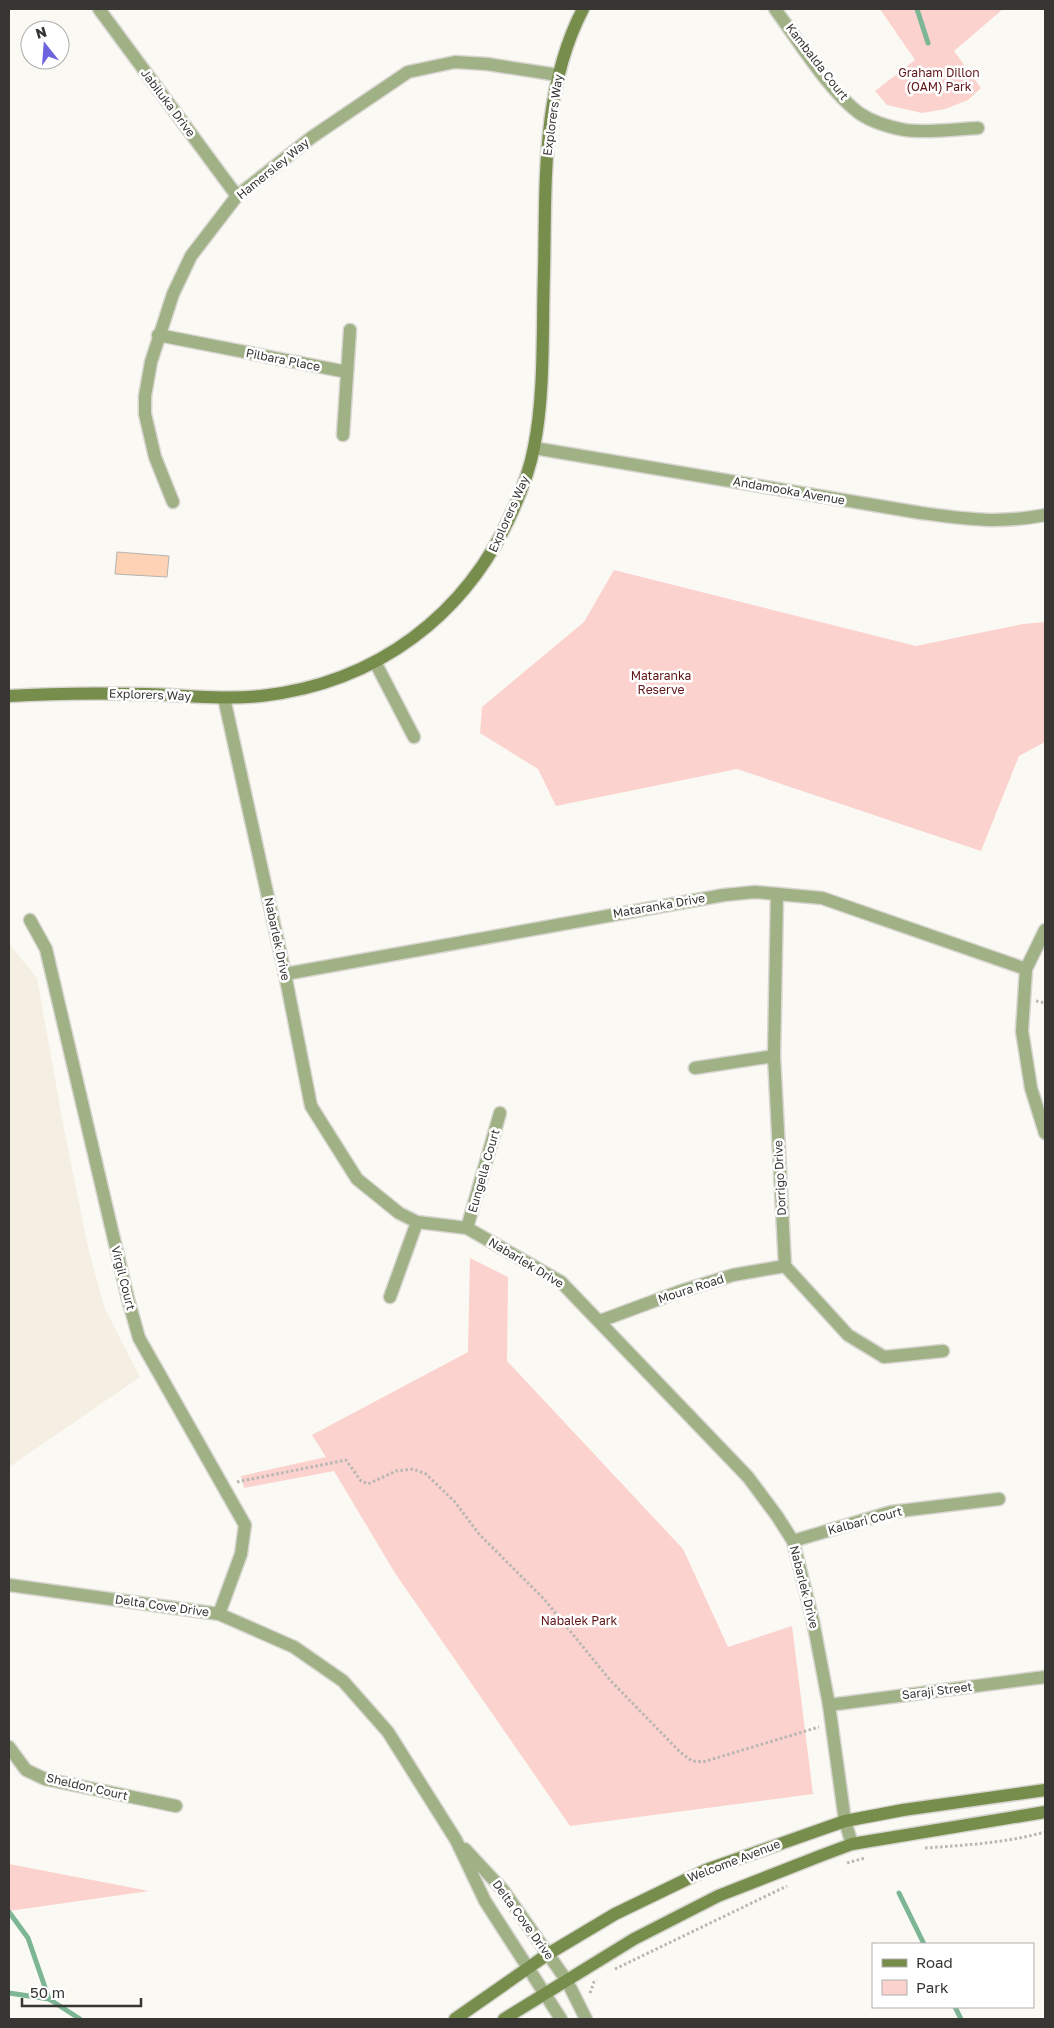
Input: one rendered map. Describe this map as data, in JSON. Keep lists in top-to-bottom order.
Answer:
{
  "streets": {
    "street": [
      "Kambalda Court",
      "Jabiluka Drive",
      "Explorers Way",
      "Hamersley Way",
      "Pilbara Place",
      "Andamooka Avenue",
      "Mataranka Drive",
      "Nabarlek Drive",
      "Eungella Court",
      "Dorrigo Drive",
      "Virgil Court",
      "Moura Road",
      "Kalbari Court",
      "Delta Cove Drive",
      "Saraji Street",
      "Sheldon Court",
      "Welcome Avenue"
    ]
  },
  "crossings": [
    ["Jabiluka Drive", "Hamersley Way"],
    ["Explorers Way", "Hamersley Way"],
    ["Explorers Way", "Andamooka Avenue"],
    ["Explorers Way", "Nabarlek Drive"],
    ["Hamersley Way", "Pilbara Place"],
    ["Mataranka Drive", "Nabarlek Drive"],
    ["Mataranka Drive", "Dorrigo Drive"],
    ["Nabarlek Drive", "Eungella Court"],
    ["Nabarlek Drive", "Moura Road"],
    ["Nabarlek Drive", "Kalbari Court"],
    ["Nabarlek Drive", "Saraji Street"],
    ["Nabarlek Drive", "Welcome Avenue"],
    ["Dorrigo Drive", "Moura Road"],
    ["Virgil Court", "Delta Cove Drive"],
    ["Delta Cove Drive", "Welcome Avenue"]
  ],
  "parks": ["Graham Dillon (OAM) Park", "Mataranka Reserve", "Nabalek Park"],
  "legend": ["Road", "Park"],
  "scale_bar": "50 m",
  "north": "top"
}
